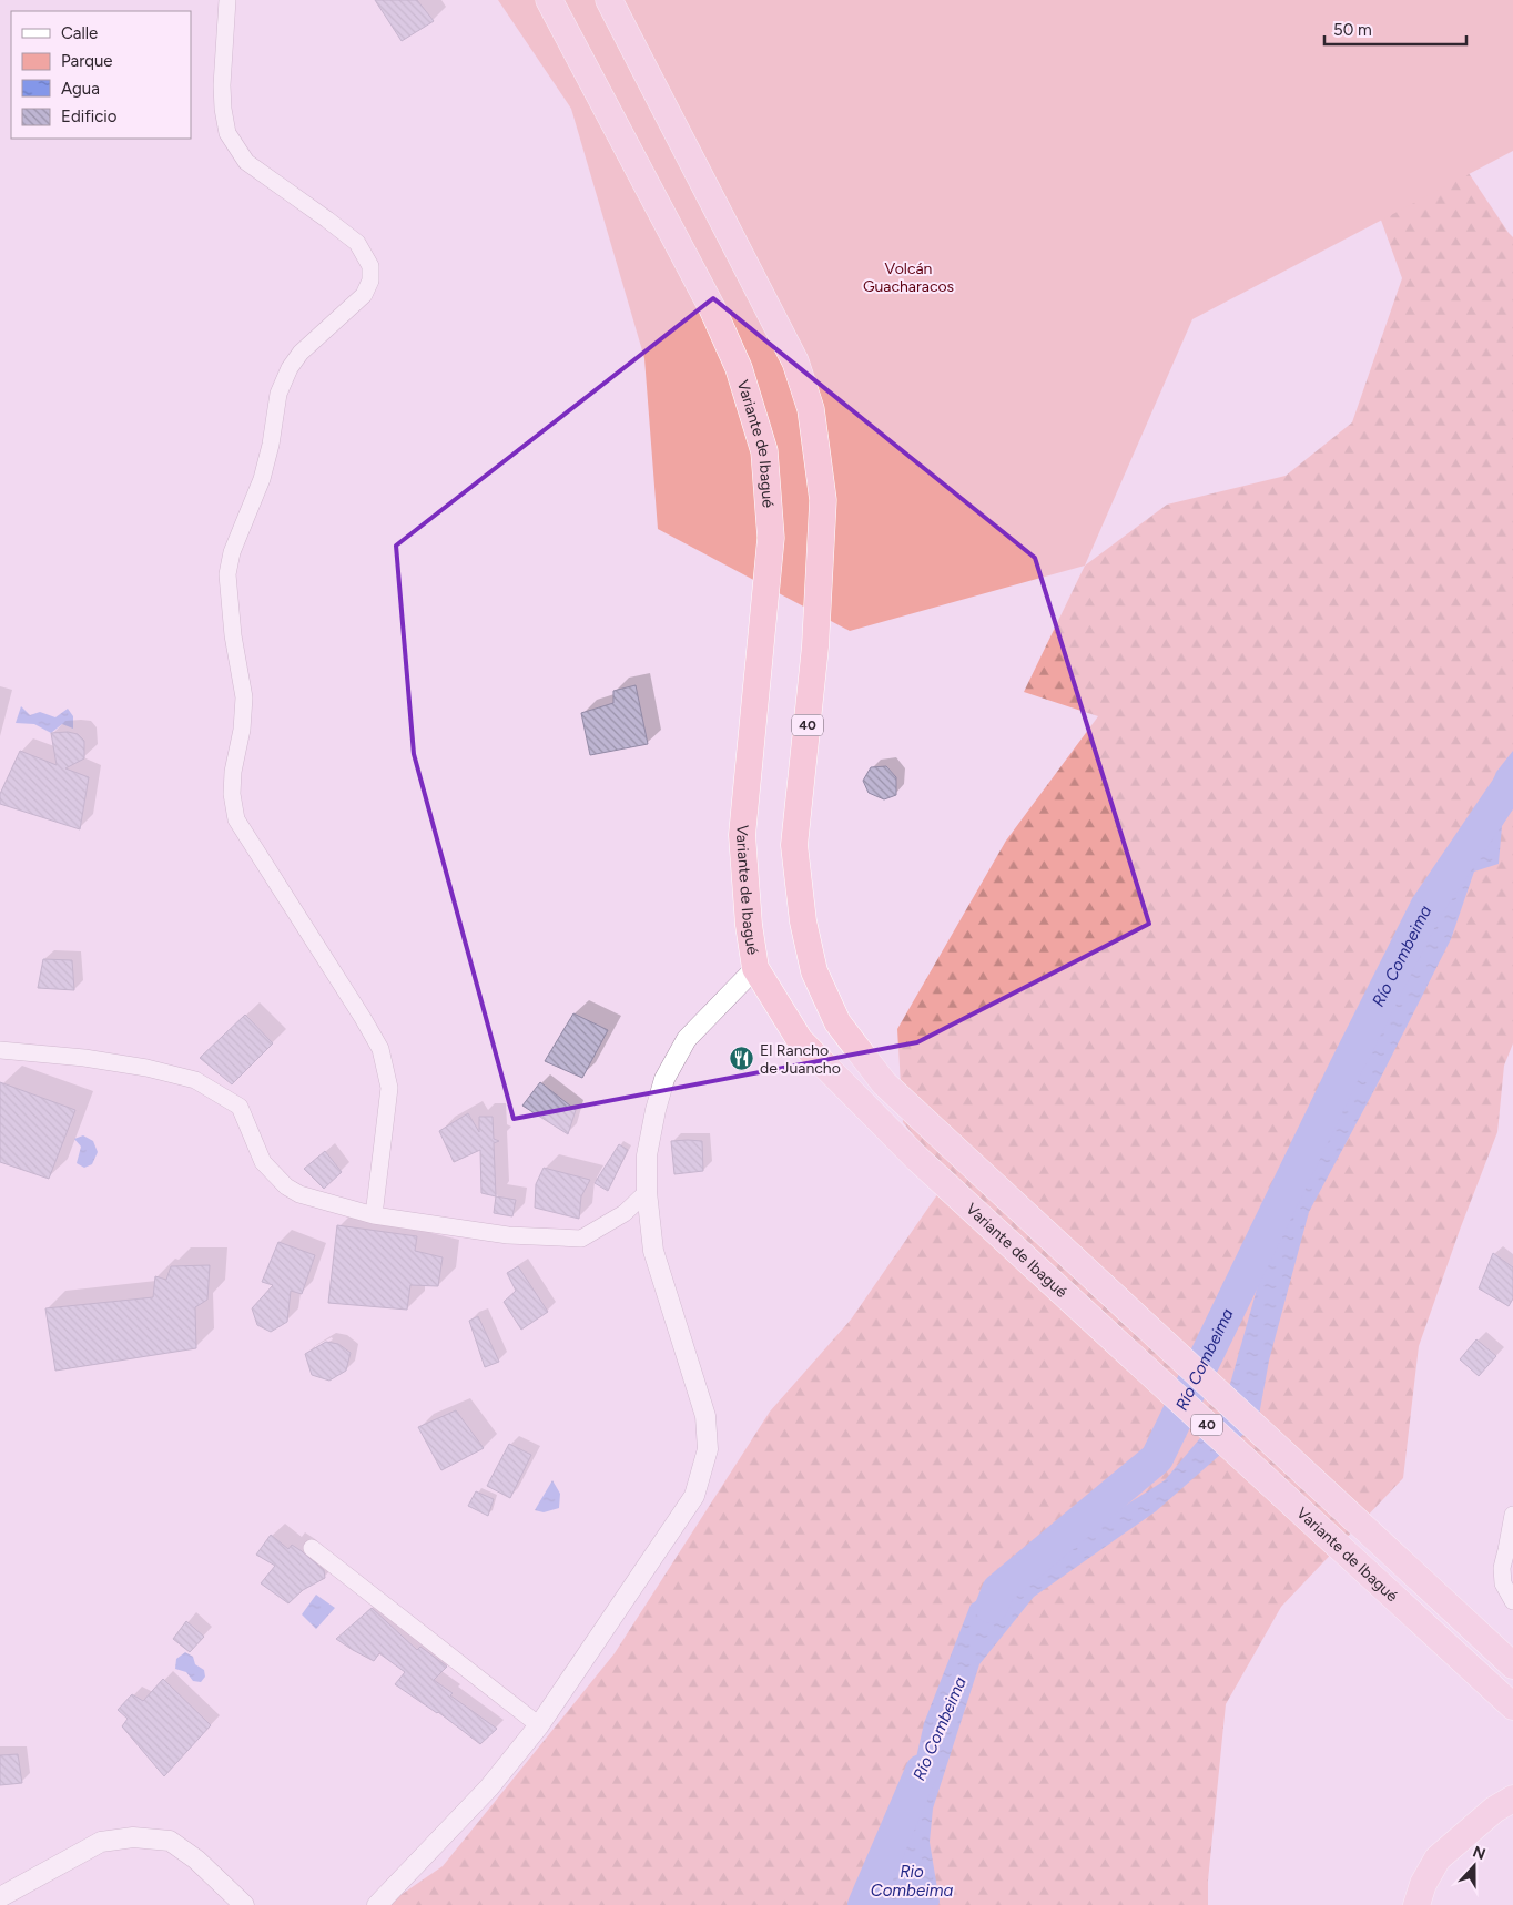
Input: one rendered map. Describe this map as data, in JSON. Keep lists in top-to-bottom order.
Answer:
{
  "streets": {
    "highway": ["Variante de Ibagué", "40"]
  },
  "water": ["Río Combeima", "Rio Combeima"],
  "parks": ["Volcán Guacharacos"],
  "places": {
    "restaurant": ["El Rancho de Juancho"]
  },
  "legend": [
    "Calle",
    "Parque",
    "Agua",
    "Edificio"
  ],
  "scale_bar": "50 m",
  "north": "top"
}
